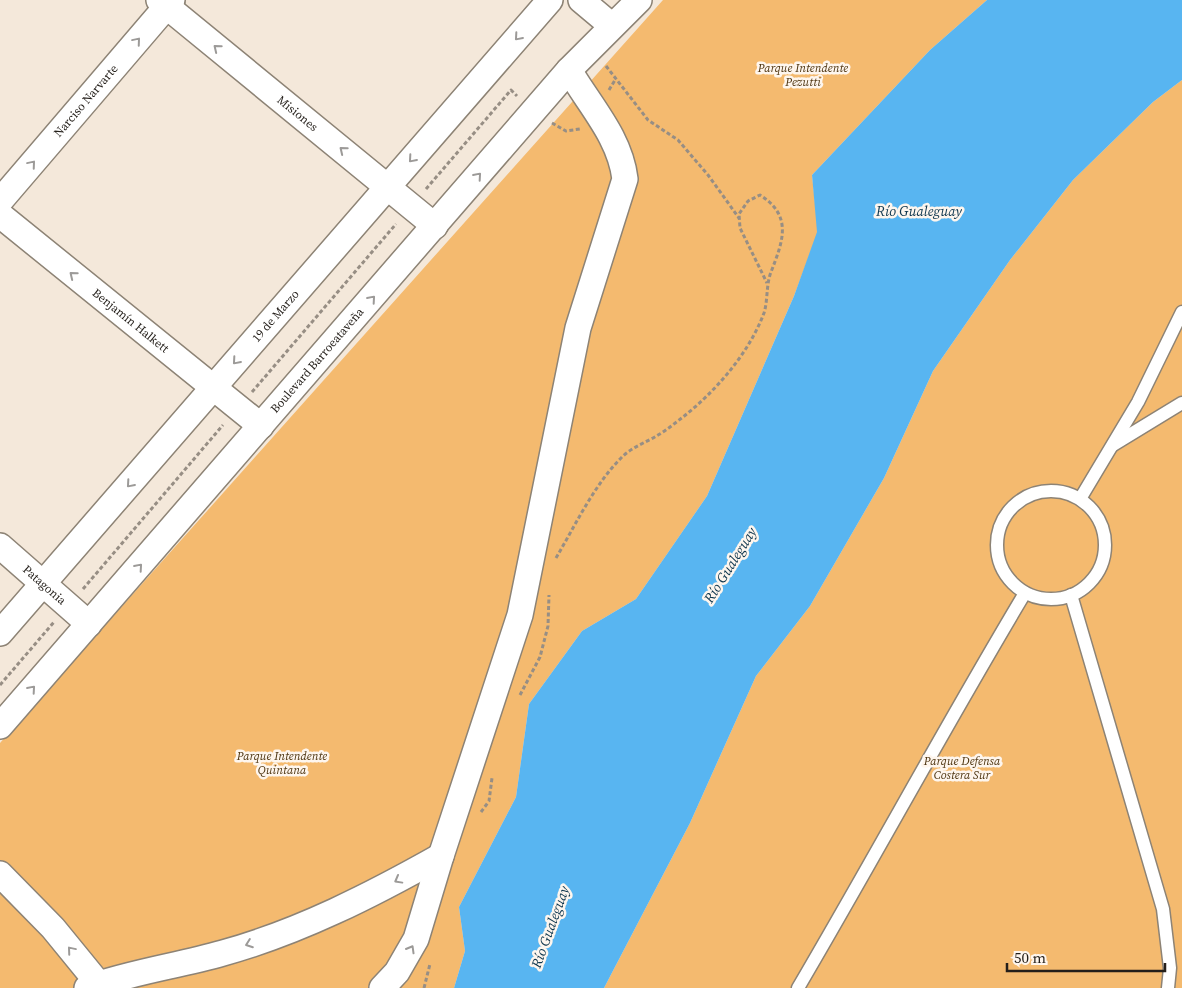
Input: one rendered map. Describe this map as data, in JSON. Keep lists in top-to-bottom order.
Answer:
{
  "streets": {
    "street": [
      "Narciso Narvarte",
      "Misiones",
      "19 de Marzo",
      "Benjamín Halkett",
      "Boulevard Barroeataveña",
      "Patagonia"
    ]
  },
  "crossings": [
    ["Narciso Narvarte", "Misiones"],
    ["Misiones", "19 de Marzo"],
    ["Misiones", "Boulevard Barroeataveña"],
    ["19 de Marzo", "Benjamín Halkett"],
    ["19 de Marzo", "Patagonia"],
    ["Benjamín Halkett", "Boulevard Barroeataveña"],
    ["Boulevard Barroeataveña", "Patagonia"]
  ],
  "one_way": [
    "Narciso Narvarte",
    "Misiones",
    "19 de Marzo",
    "Benjamín Halkett",
    "Boulevard Barroeataveña"
  ],
  "water": ["Río Gualeguay"],
  "parks": ["Parque Intendente Pezutti", "Parque Intendente Quintana", "Parque Defensa Costera Sur"],
  "scale_bar": "50 m"
}
